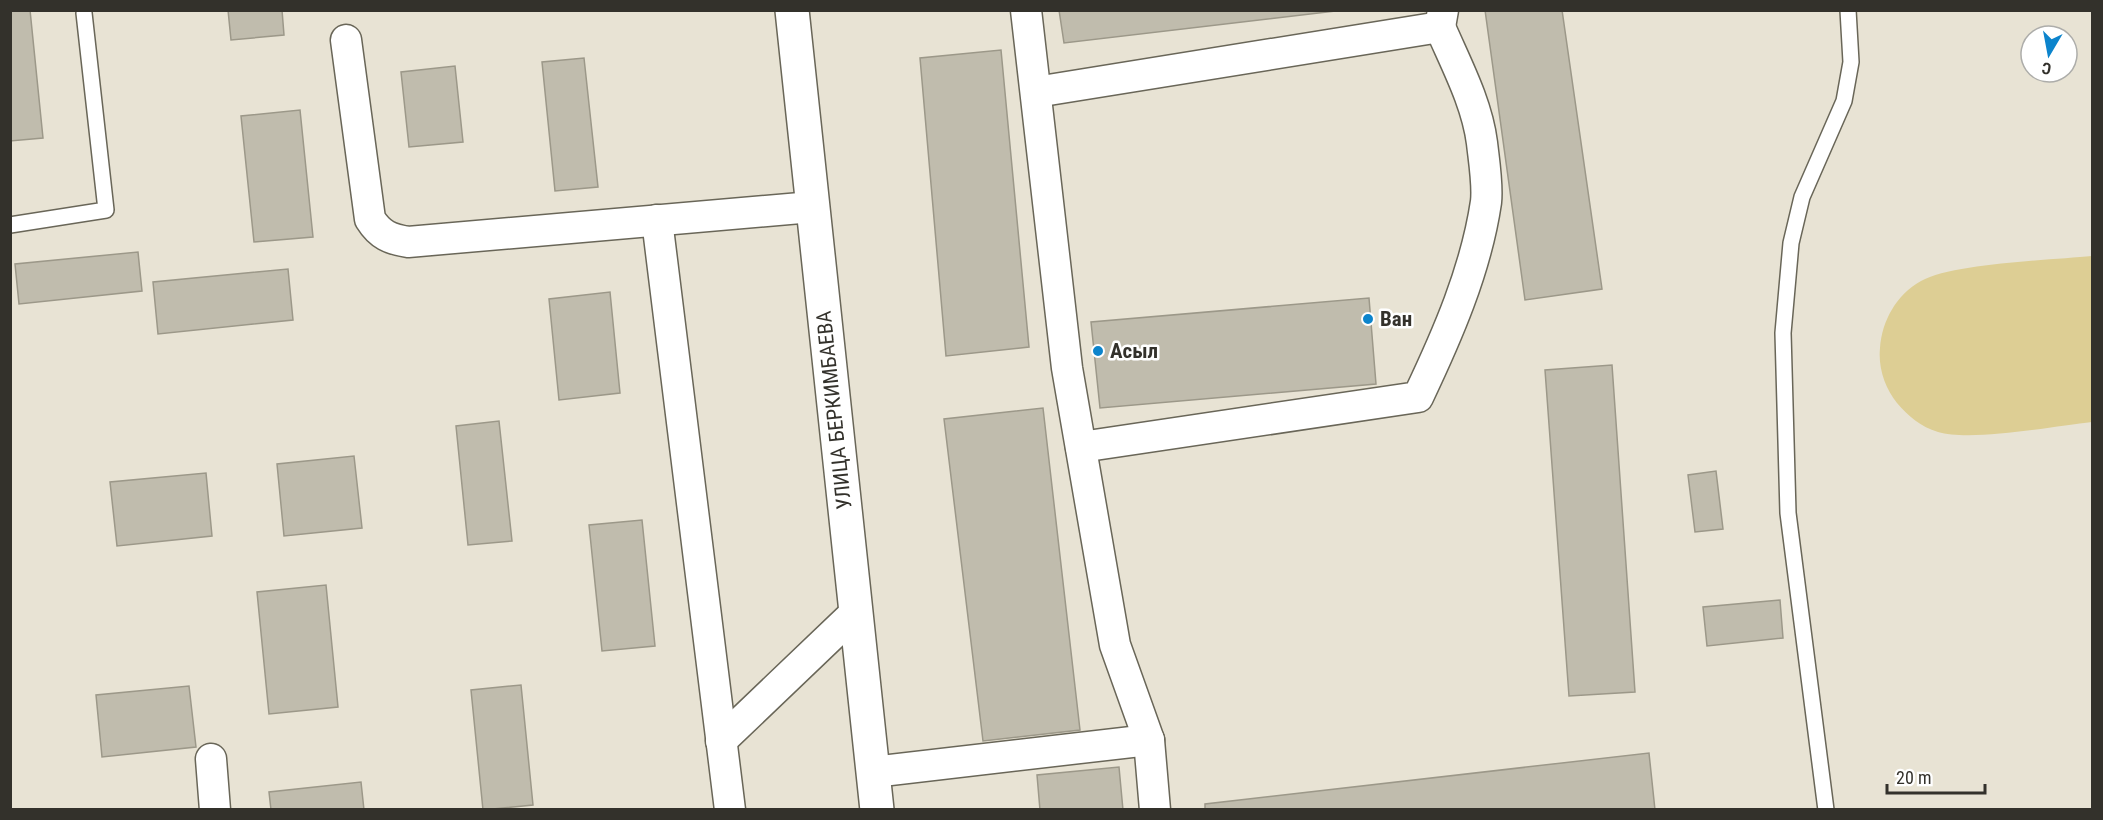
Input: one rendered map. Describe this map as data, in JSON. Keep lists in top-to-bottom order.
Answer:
{
  "streets": {
    "street": ["УЛИЦА БЕРКИМБАЕВА"]
  },
  "places": ["Ван", "Асыл"],
  "scale_bar": "20 m",
  "north": "bottom"
}
